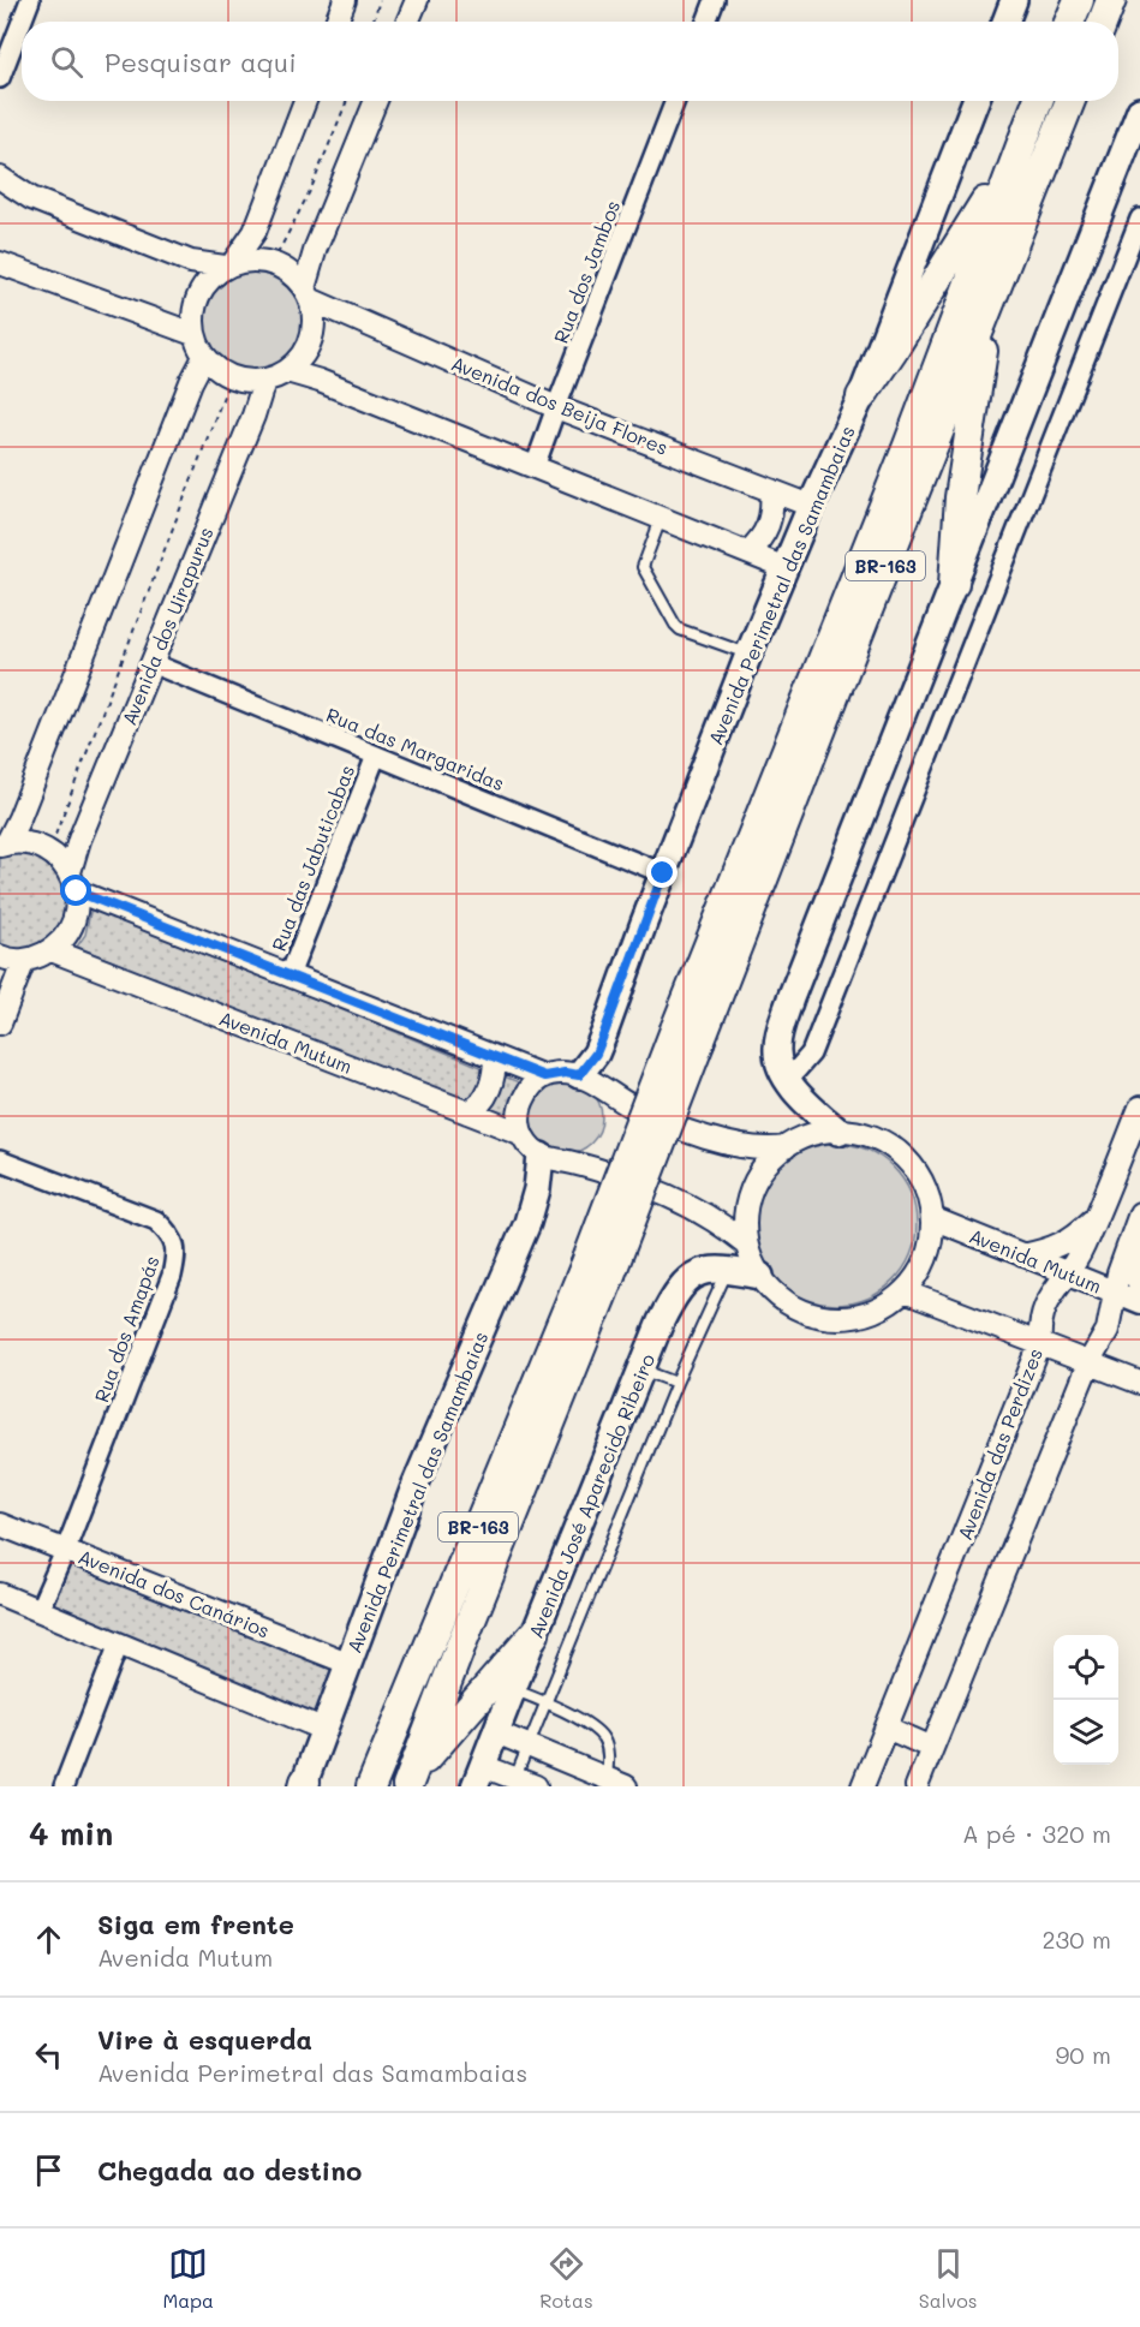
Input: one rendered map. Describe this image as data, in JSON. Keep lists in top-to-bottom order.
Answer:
{
  "streets": {
    "highway": ["BR-163"],
    "main road": ["Avenida Perimetral das Samambaias", "Avenida José Aparecido Ribeiro"],
    "street": [
      "Rua dos Jambos",
      "Avenida dos Beija Flores",
      "Avenida dos Uirapurus",
      "Rua das Margaridas",
      "Rua das Jabuticabas",
      "Avenida Mutum",
      "Rua dos Amapás",
      "Avenida das Perdizes",
      "Avenida dos Canários"
    ]
  },
  "crossings": [
    ["Rua dos Jambos", "Avenida dos Beija Flores"],
    ["Avenida dos Beija Flores", "Avenida Perimetral das Samambaias"],
    ["Avenida dos Beija Flores", "Avenida dos Uirapurus"],
    ["Avenida Perimetral das Samambaias", "Rua das Margaridas"],
    ["Avenida Perimetral das Samambaias", "Avenida dos Canários"],
    ["Avenida dos Uirapurus", "Rua das Margaridas"],
    ["Avenida dos Uirapurus", "Avenida Mutum"],
    ["Rua das Margaridas", "Rua das Jabuticabas"],
    ["Avenida Mutum", "Avenida das Perdizes"],
    ["Avenida Mutum", "Avenida José Aparecido Ribeiro"],
    ["Rua dos Amapás", "Avenida dos Canários"]
  ],
  "page": {
    "search": "Pesquisar aqui",
    "heading": ["4 min", "A pé · 320 m"],
    "list": [
      ["Siga em frente", "Avenida Mutum", "230 m"],
      ["Vire à esquerda", "Avenida Perimetral das Samambaias", "90 m"],
      "Chegada ao destino"
    ],
    "nav": ["Mapa", "Rotas", "Salvos"]
  }
}
